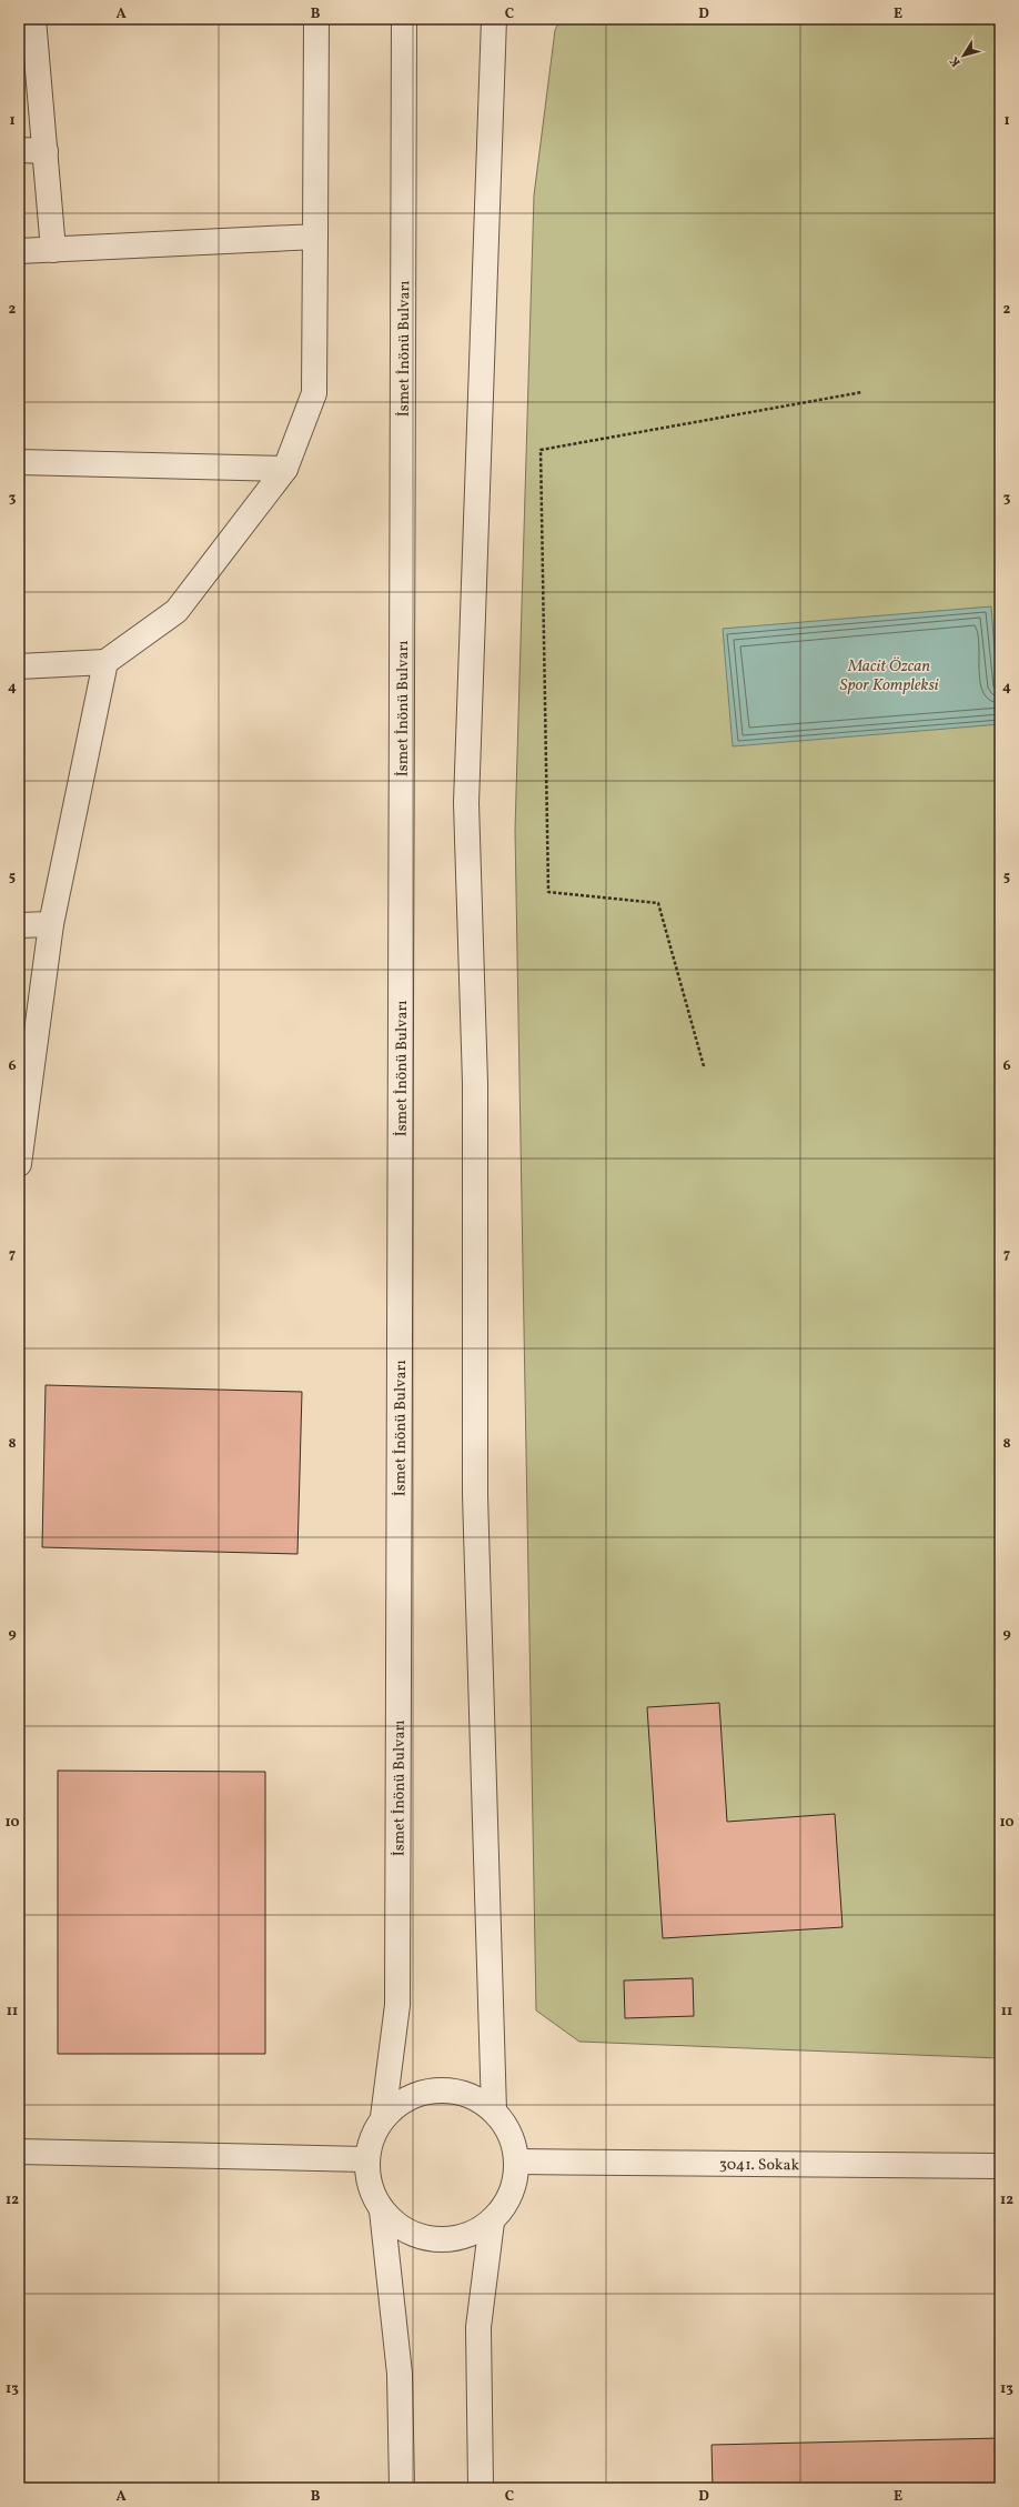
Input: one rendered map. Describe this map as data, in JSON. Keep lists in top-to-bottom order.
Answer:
{
  "streets": {
    "street": ["İsmet İnönü Bulvarı", "3041. Sokak"]
  },
  "crossings": [
    ["İsmet İnönü Bulvarı", "3041. Sokak"]
  ],
  "water": ["Macit Özcan Spor Kompleksi"],
  "north": "bottom left",
  "grid": {
    "columns": [
      "A",
      "B",
      "C",
      "D",
      "E"
    ],
    "rows": [
      "1",
      "2",
      "3",
      "4",
      "5",
      "6",
      "7",
      "8",
      "9",
      "10",
      "11",
      "12",
      "13"
    ]
  }
}
